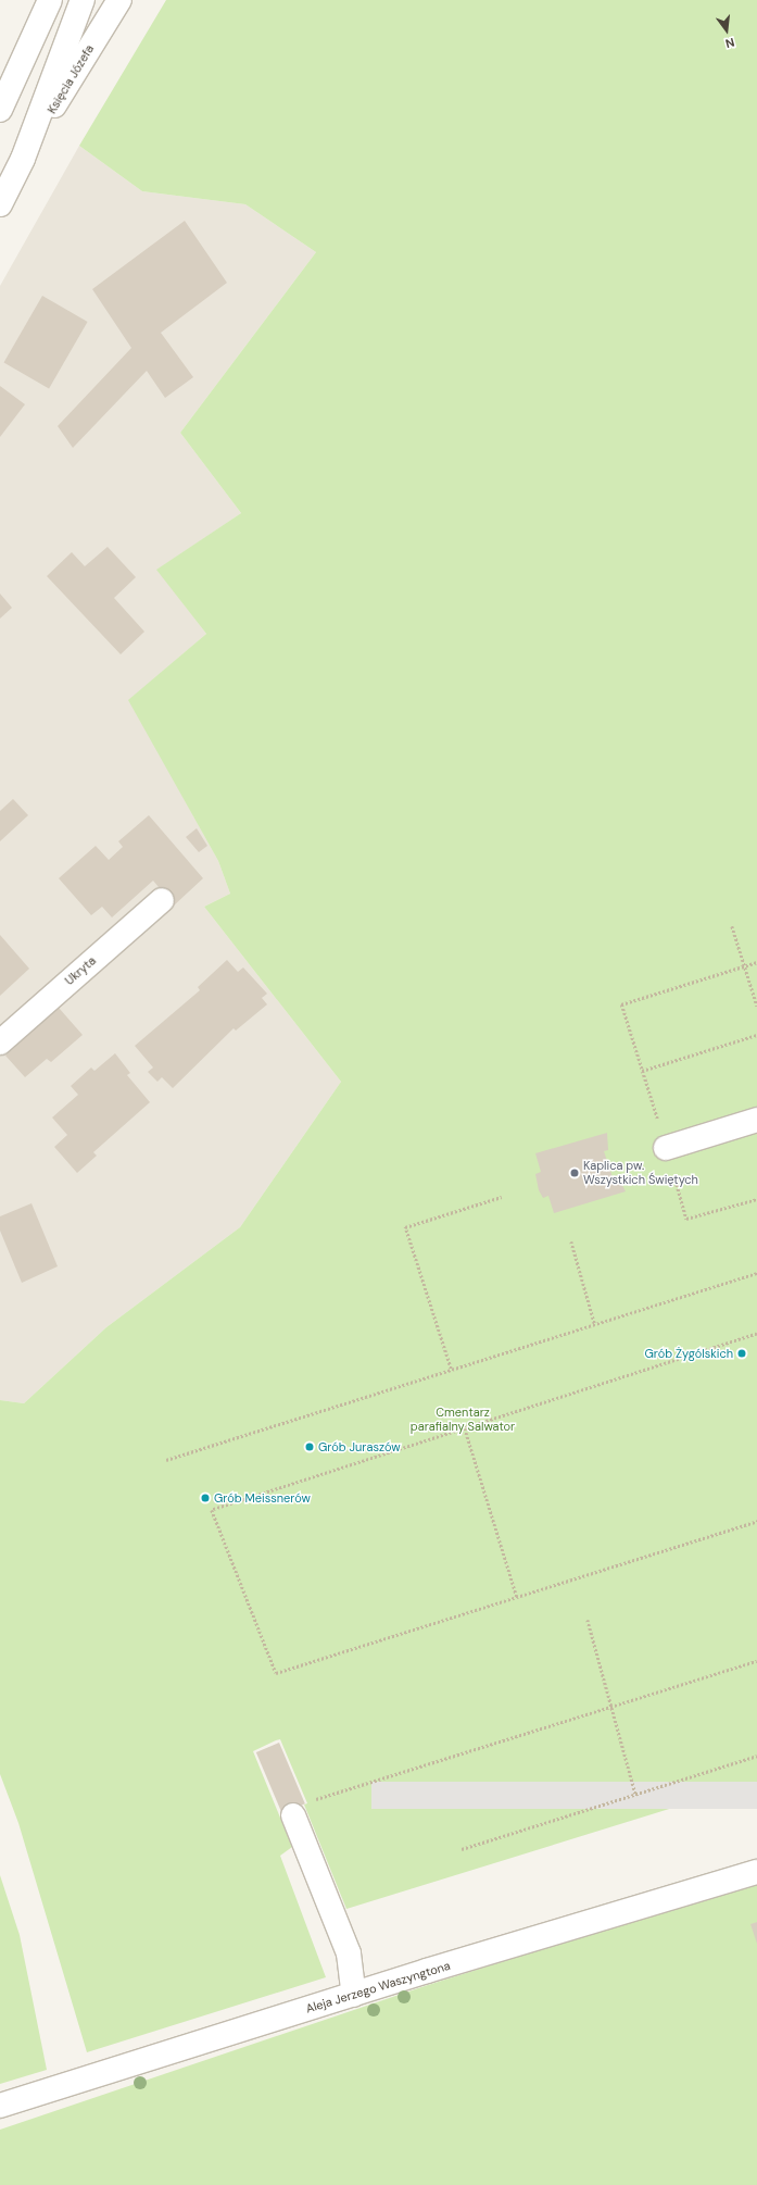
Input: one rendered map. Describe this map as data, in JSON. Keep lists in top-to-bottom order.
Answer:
{
  "streets": {
    "street": ["Księcia Józefa", "Ukryta", "Aleja Jerzego Waszyngtona"]
  },
  "parks": ["Cmentarz parafialny Salwator"],
  "places": [
    "Kaplica pw. Wszystkich Świętych",
    "Grób Żygólskich",
    "Grób Juraszów",
    "Grób Meissnerów"
  ],
  "north": "bottom"
}
